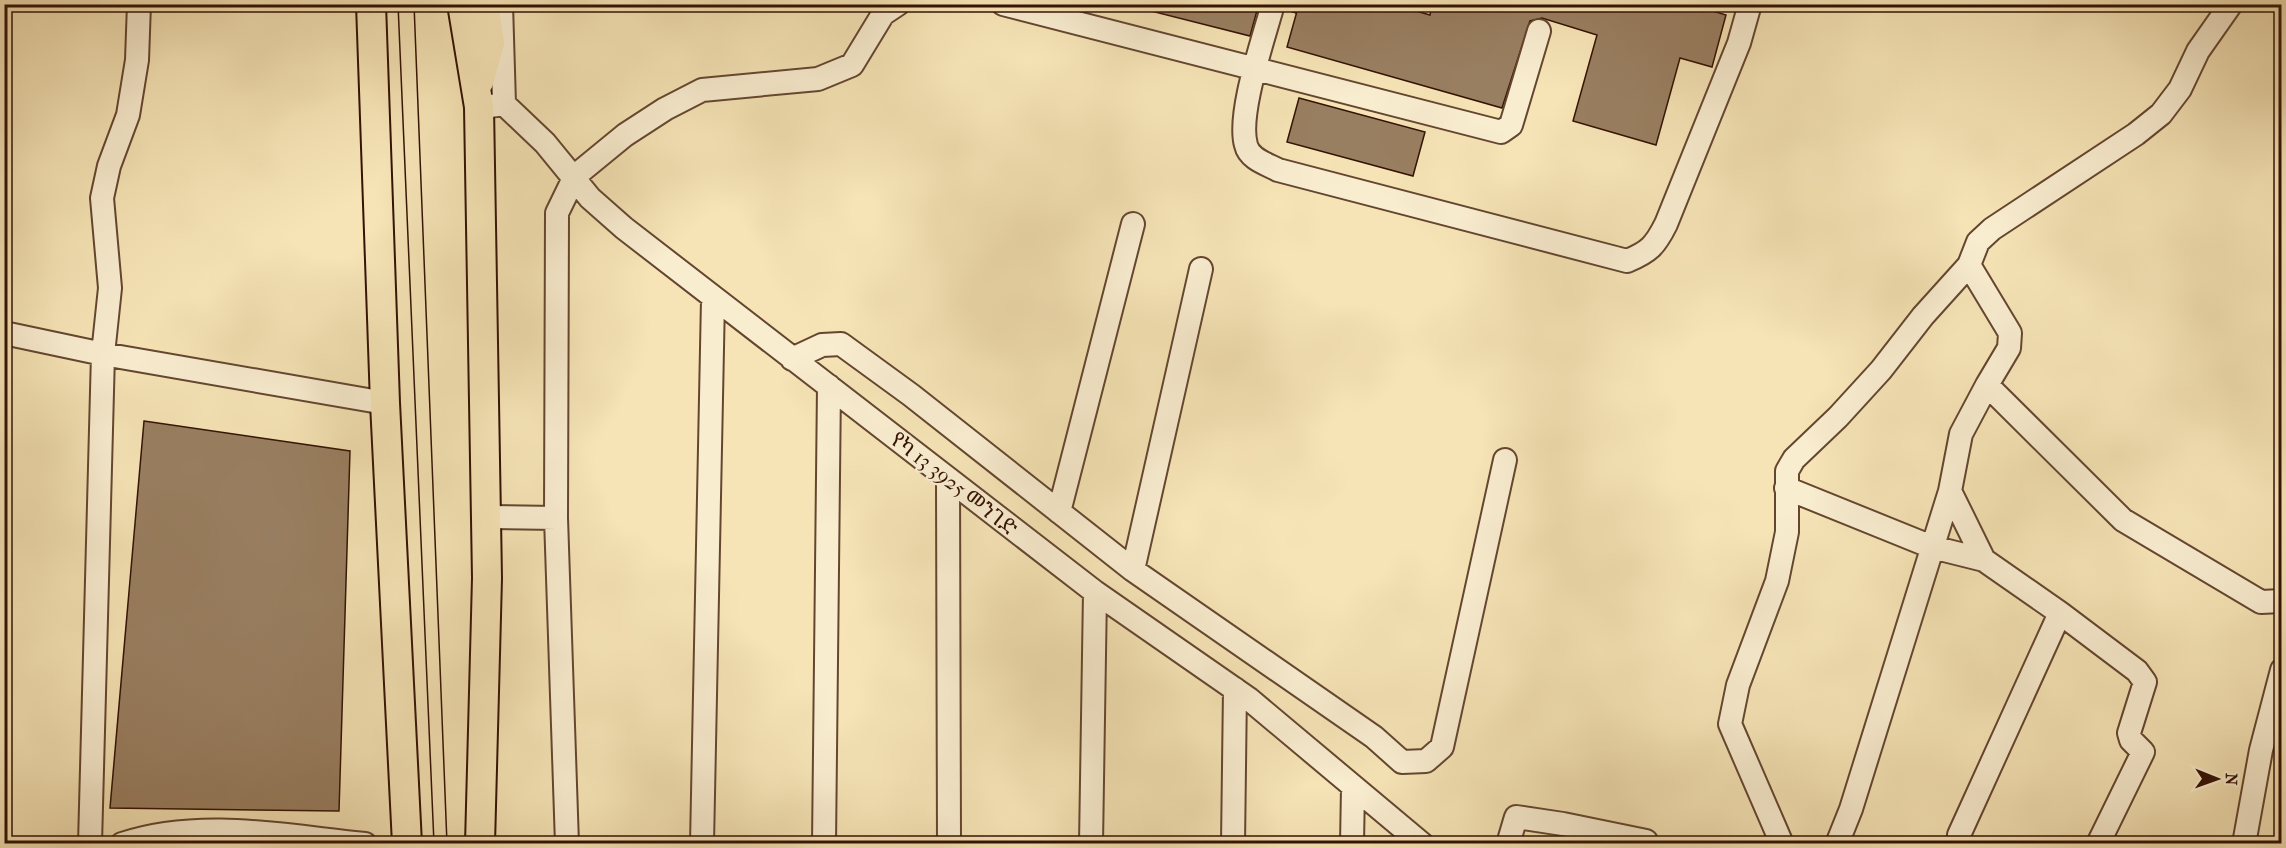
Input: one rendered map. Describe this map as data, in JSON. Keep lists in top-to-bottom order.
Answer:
{
  "streets": {
    "street": ["የካ 13 3925 መንገድ"]
  },
  "north": "right"
}
